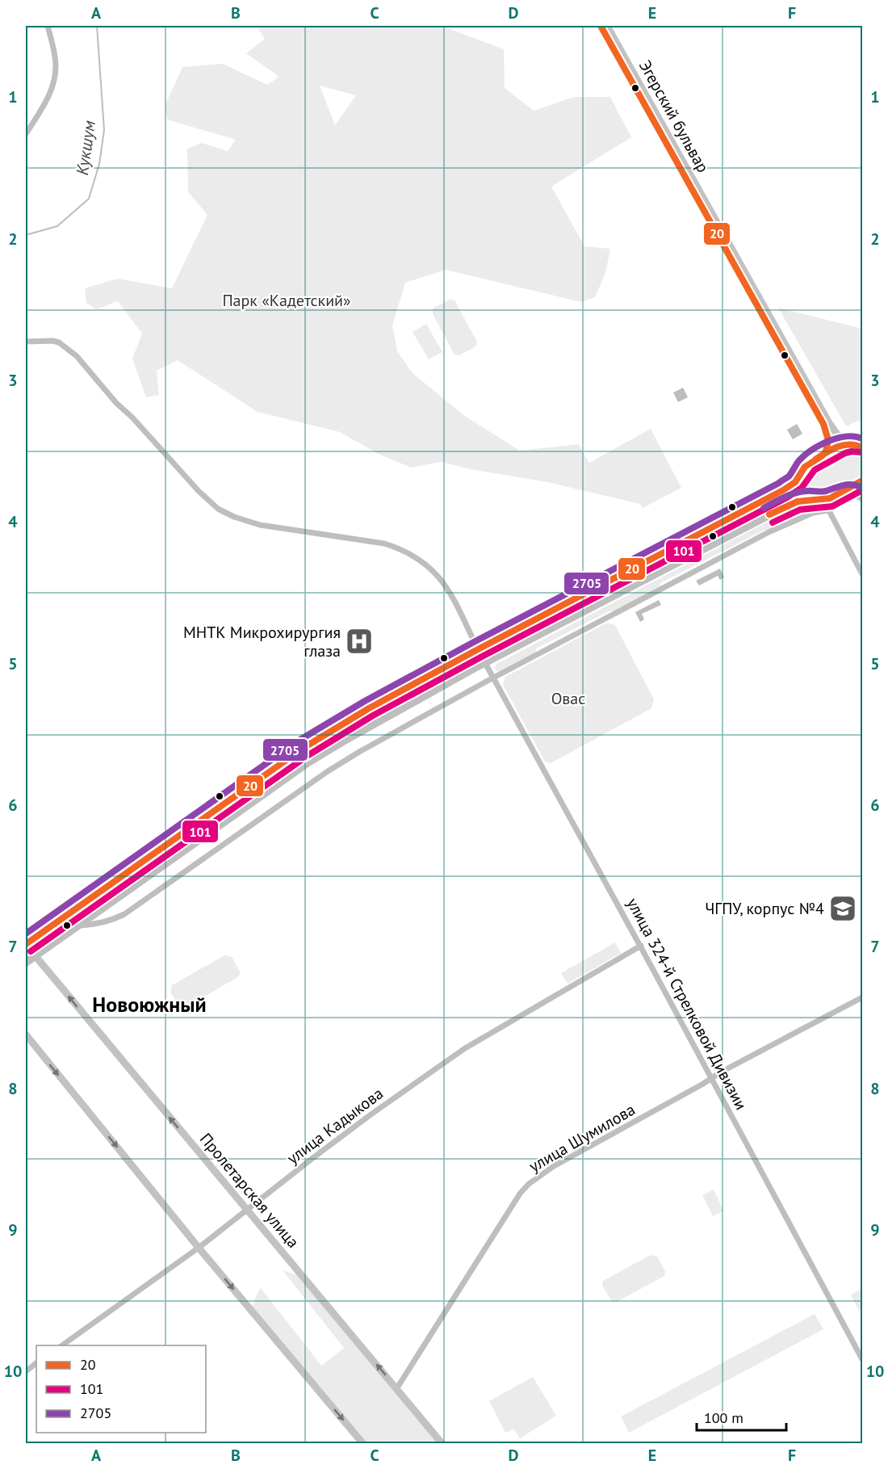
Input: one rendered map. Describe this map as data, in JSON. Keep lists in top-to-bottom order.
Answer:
{
  "streets": {
    "street": [
      "Эгерский бульвар",
      "улица 324-й Стрелковой Дивизии",
      "улица Кадыкова",
      "улица Шумилова",
      "Пролетарская улица"
    ]
  },
  "crossings": [
    ["улица 324-й Стрелковой Дивизии", "улица Кадыкова"],
    ["улица 324-й Стрелковой Дивизии", "улица Шумилова"],
    ["улица Кадыкова", "Пролетарская улица"],
    ["улица Шумилова", "Пролетарская улица"]
  ],
  "districts": ["Новоюжный"],
  "water": ["Кукшум"],
  "parks": ["Парк «Кадетский»", "Овас"],
  "places": {
    "hospital": ["МНТК Микрохирургия глаза"],
    "school or university": ["ЧГПУ, корпус №4"]
  },
  "lines": ["transit line 20", "transit line 2705", "transit line 101"],
  "legend": ["20", "101", "2705"],
  "scale_bar": "100 m",
  "grid": {
    "columns": [
      "A",
      "B",
      "C",
      "D",
      "E",
      "F"
    ],
    "rows": [
      "1",
      "2",
      "3",
      "4",
      "5",
      "6",
      "7",
      "8",
      "9",
      "10"
    ]
  }
}
